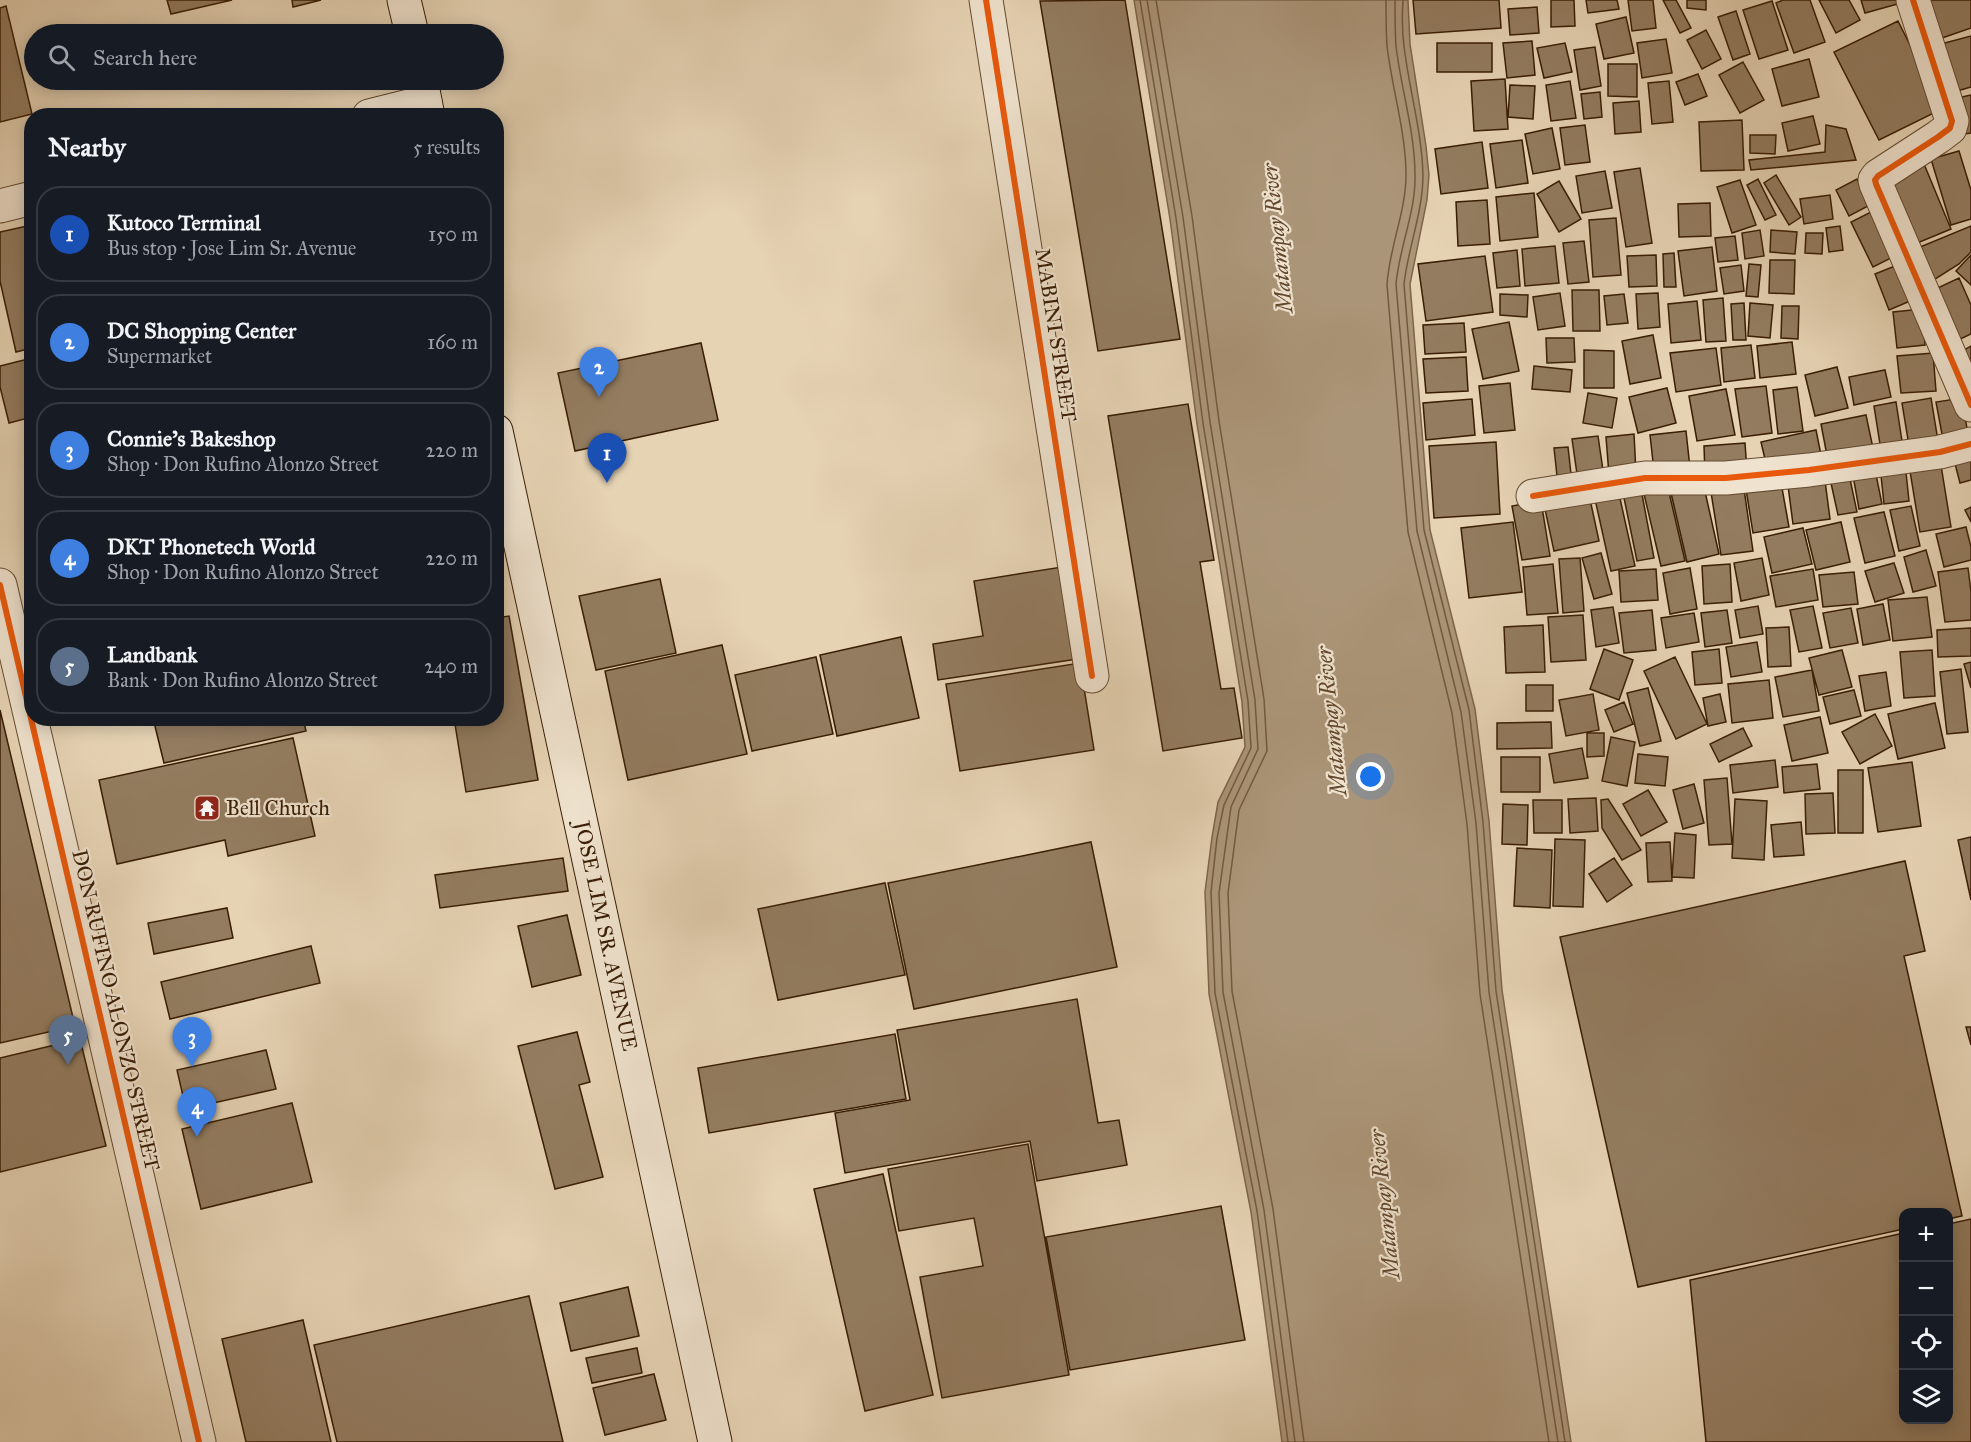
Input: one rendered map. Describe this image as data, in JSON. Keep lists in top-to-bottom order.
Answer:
{
  "streets": {
    "street": ["MABINI STREET", "JOSE LIM SR. AVENUE", "DON RUFINO ALONZO STREET"]
  },
  "water": ["Matampay River"],
  "places": {
    "temple": ["Bell Church"]
  },
  "page": {
    "search": "Search here",
    "heading": ["Nearby", "5 results"],
    "list": [
      {
        "mark": "1",
        "name": "Kutoco Terminal",
        "note": "Bus stop · Jose Lim Sr. Avenue",
        "value": "150 m"
      },
      {
        "mark": "2",
        "name": "DC Shopping Center",
        "note": "Supermarket",
        "value": "160 m"
      },
      {
        "mark": "3",
        "name": "Connie's Bakeshop",
        "note": "Shop · Don Rufino Alonzo Street",
        "value": "220 m"
      },
      {
        "mark": "4",
        "name": "DKT Phonetech World",
        "note": "Shop · Don Rufino Alonzo Street",
        "value": "220 m"
      },
      {
        "mark": "5",
        "name": "Landbank",
        "note": "Bank · Don Rufino Alonzo Street",
        "value": "240 m"
      }
    ],
    "pins": [
      "2",
      "1",
      "5",
      "3",
      "4"
    ],
    "map_buttons": ["+", "−"]
  }
}
